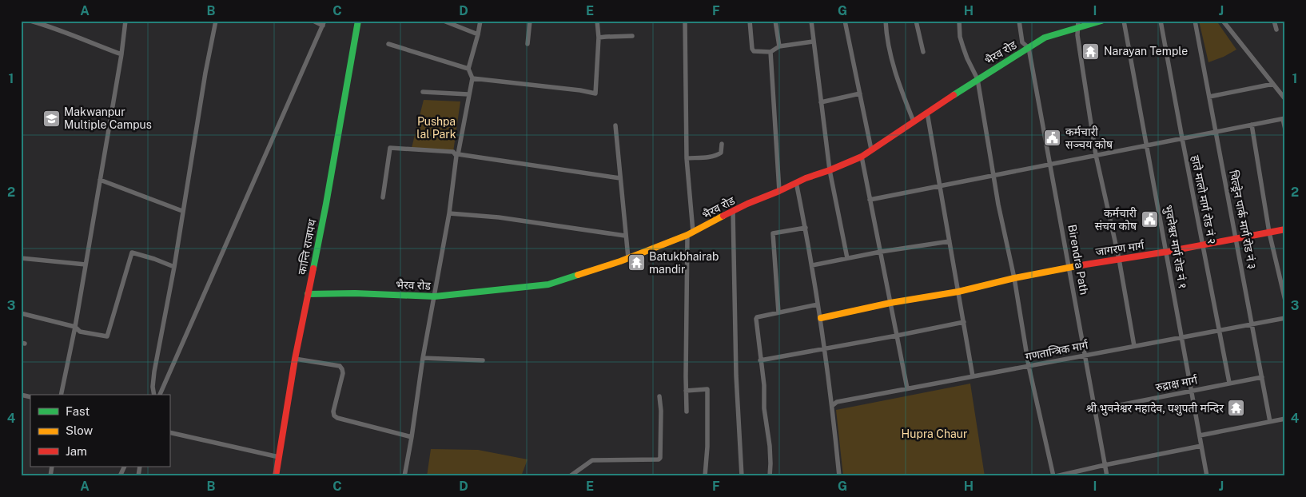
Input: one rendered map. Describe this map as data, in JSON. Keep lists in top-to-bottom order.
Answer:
{
  "streets": {
    "main road": ["भैरव रोड", "कान्ति राजपथ", "जागरण मार्ग"],
    "street": [
      "हाते मालो मार्ग रोड नं २",
      "चिल्ड्रेन पार्क मार्ग रोड नं ३",
      "भुवनेश्वर मार्ग रोड नं १",
      "Birendra Path",
      "गणतान्त्रिक मार्ग",
      "रुद्राक्ष मार्ग"
    ]
  },
  "crossings": [
    ["भैरव रोड", "कान्ति राजपथ"],
    ["भैरव रोड", "Birendra Path"],
    ["हाते मालो मार्ग रोड नं २", "जागरण मार्ग"],
    ["हाते मालो मार्ग रोड नं २", "गणतान्त्रिक मार्ग"],
    ["हाते मालो मार्ग रोड नं २", "रुद्राक्ष मार्ग"],
    ["चिल्ड्रेन पार्क मार्ग रोड नं ३", "जागरण मार्ग"],
    ["चिल्ड्रेन पार्क मार्ग रोड नं ३", "गणतान्त्रिक मार्ग"],
    ["चिल्ड्रेन पार्क मार्ग रोड नं ३", "रुद्राक्ष मार्ग"],
    ["भुवनेश्वर मार्ग रोड नं १", "जागरण मार्ग"],
    ["भुवनेश्वर मार्ग रोड नं १", "गणतान्त्रिक मार्ग"],
    ["भुवनेश्वर मार्ग रोड नं १", "रुद्राक्ष मार्ग"],
    ["जागरण मार्ग", "Birendra Path"],
    ["Birendra Path", "गणतान्त्रिक मार्ग"],
    ["Birendra Path", "रुद्राक्ष मार्ग"]
  ],
  "parks": ["Pushpa lal Park", "Hupra Chaur"],
  "places": {
    "temple": ["Narayan Temple", "Batukbhairab mandir", "श्री भुवनेश्वर महादेव, पशुपती मन्दिर"],
    "school or university": ["Makwanpur Multiple Campus"],
    "public building": ["कर्मचारी सञ्चय कोष", "कर्मचारी संचय कोष"]
  },
  "legend": ["Fast", "Slow", "Jam"],
  "grid": {
    "columns": [
      "A",
      "B",
      "C",
      "D",
      "E",
      "F",
      "G",
      "H",
      "I",
      "J"
    ],
    "rows": [
      "1",
      "2",
      "3",
      "4"
    ]
  }
}
